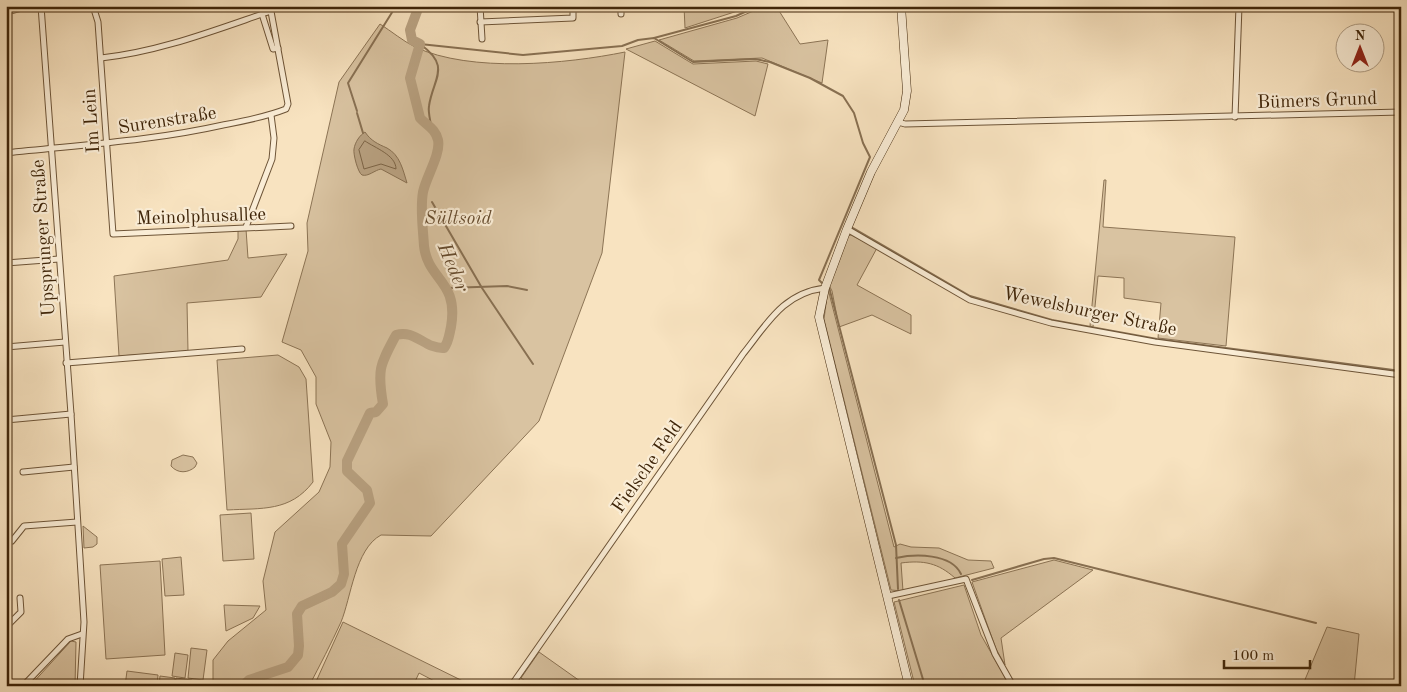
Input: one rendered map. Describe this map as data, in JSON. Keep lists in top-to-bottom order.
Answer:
{
  "streets": {
    "street": [
      "Bümers Grund",
      "Surenstraße",
      "Im Lein",
      "Meinolphusallee",
      "Upsprunger Straße",
      "Wewelsburger Straße",
      "Fielsche Feld"
    ]
  },
  "crossings": [
    ["Surenstraße", "Im Lein"],
    ["Surenstraße", "Upsprunger Straße"],
    ["Im Lein", "Meinolphusallee"]
  ],
  "water": ["Heder"],
  "parks": ["Sültsoid"],
  "scale_bar": "100 m",
  "north": "top"
}
